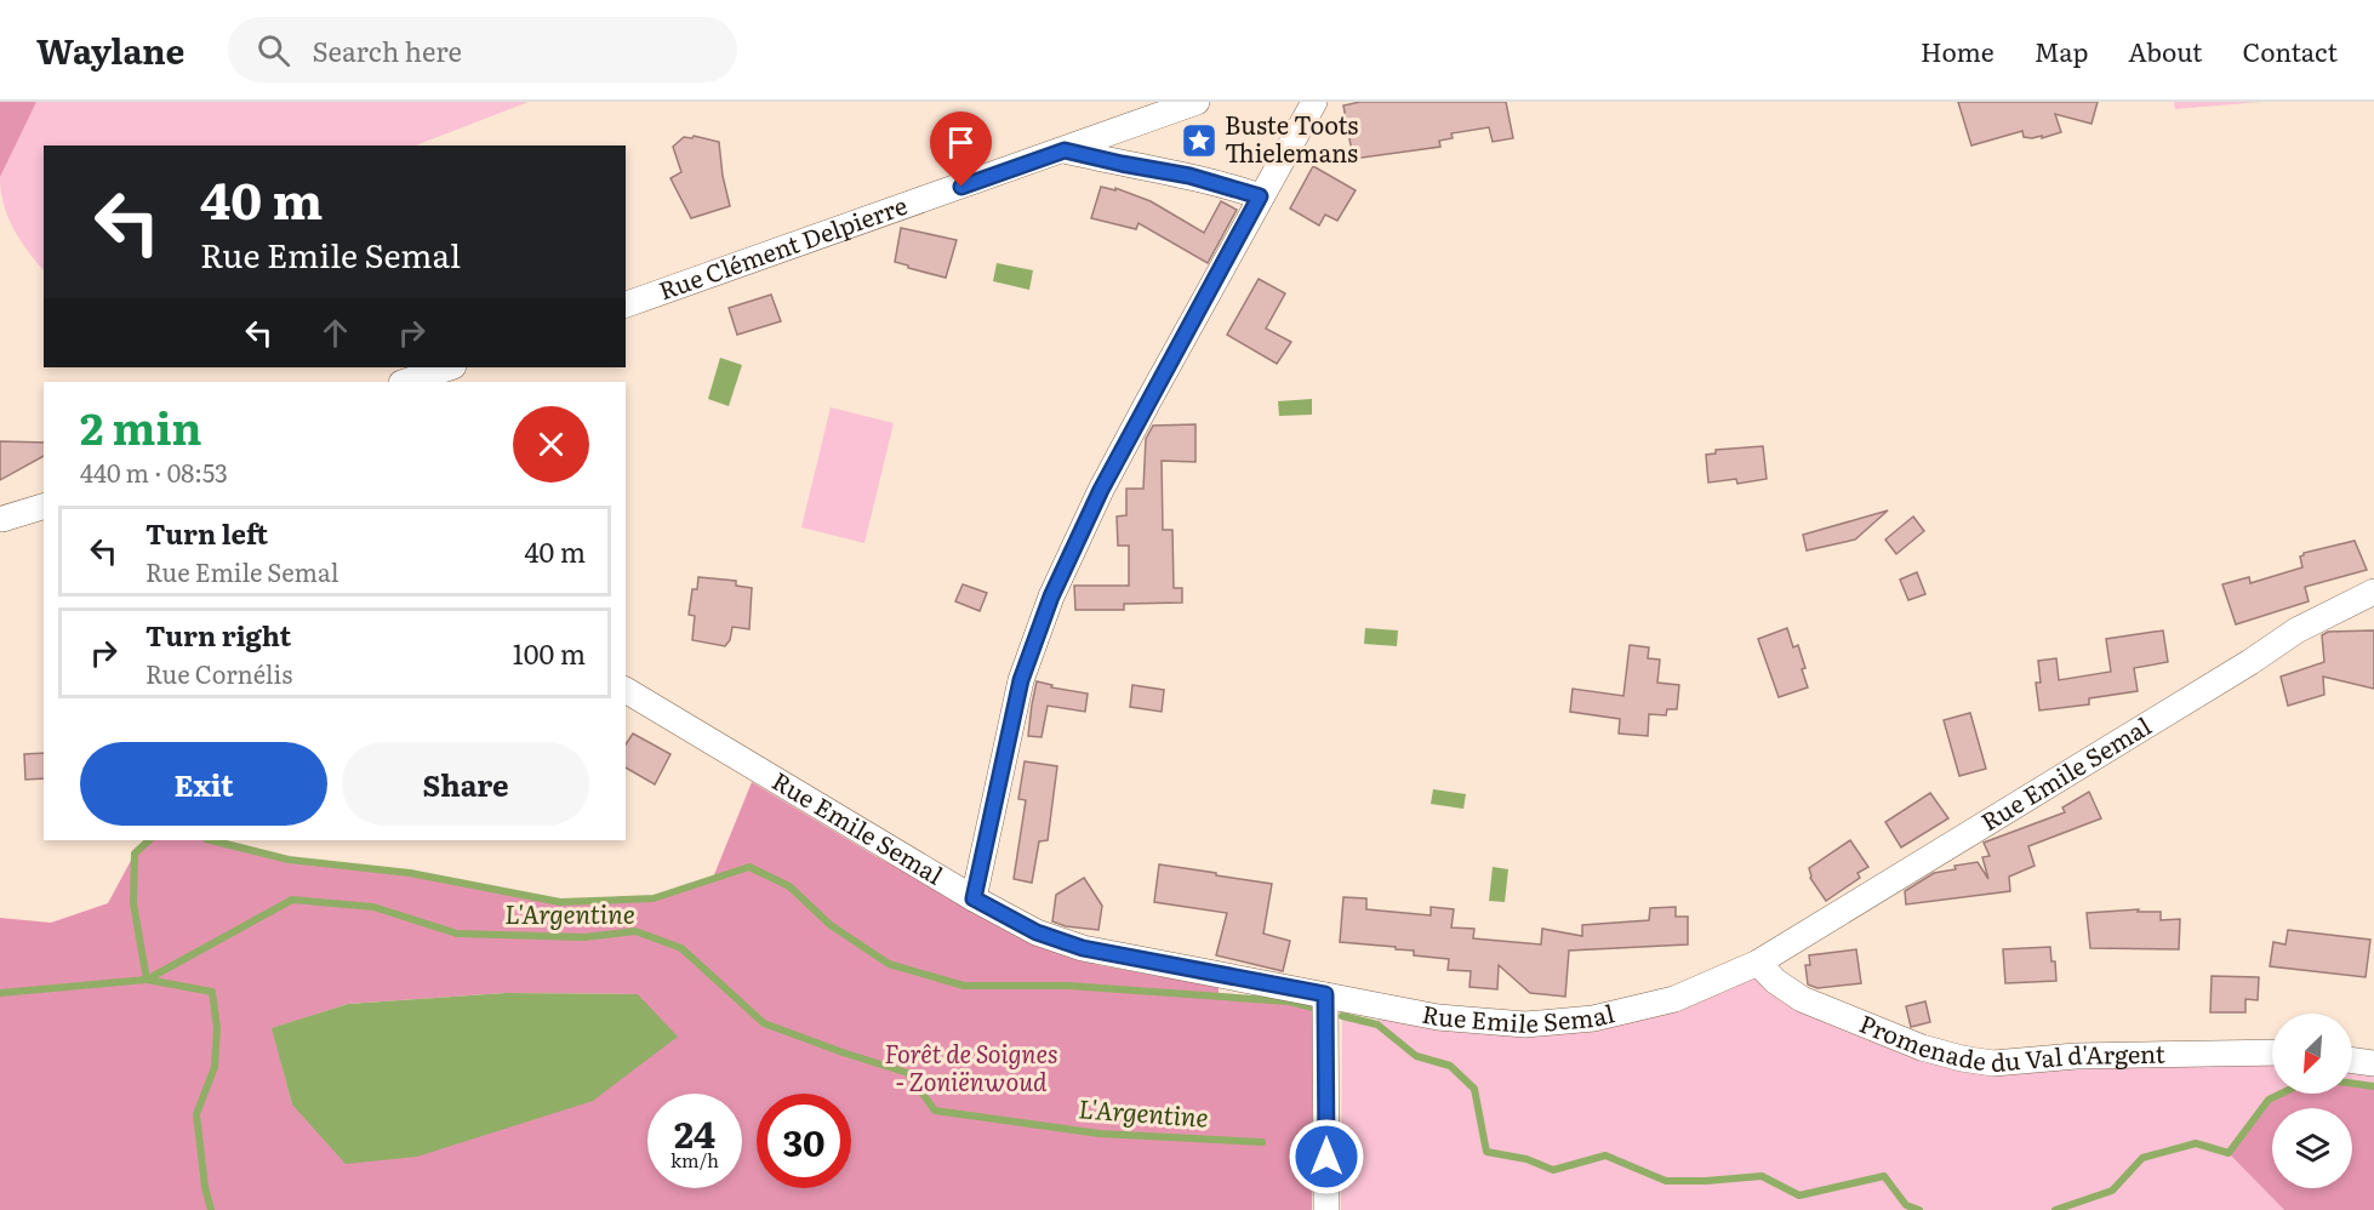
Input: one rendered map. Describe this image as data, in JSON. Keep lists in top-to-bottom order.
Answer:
{
  "streets": {
    "street": ["Rue Clément Delpierre", "Rue Emile Semal", "Promenade du Val d'Argent"]
  },
  "crossings": [
    ["Rue Emile Semal", "Promenade du Val d'Argent"]
  ],
  "water": ["L'Argentine"],
  "parks": ["Forêt de Soignes - Zoniënwoud"],
  "places": {
    "place": ["Buste Toots Thielemans"]
  },
  "north": "bottom left",
  "page": {
    "header": "Waylane",
    "search": "Search here",
    "nav": [
      "Home",
      "Map",
      "About",
      "Contact"
    ],
    "turn": ["40 m", "Rue Emile Semal"],
    "heading": ["2 min", "440 m · 08:53"],
    "list": [
      {
        "name": "Turn left",
        "note": "Rue Emile Semal",
        "value": "40 m"
      },
      {
        "name": "Turn right",
        "note": "Rue Cornélis",
        "value": "100 m"
      }
    ],
    "buttons": ["Exit", "Share"],
    "speed": "24 km/h",
    "limit": "30"
  }
}
